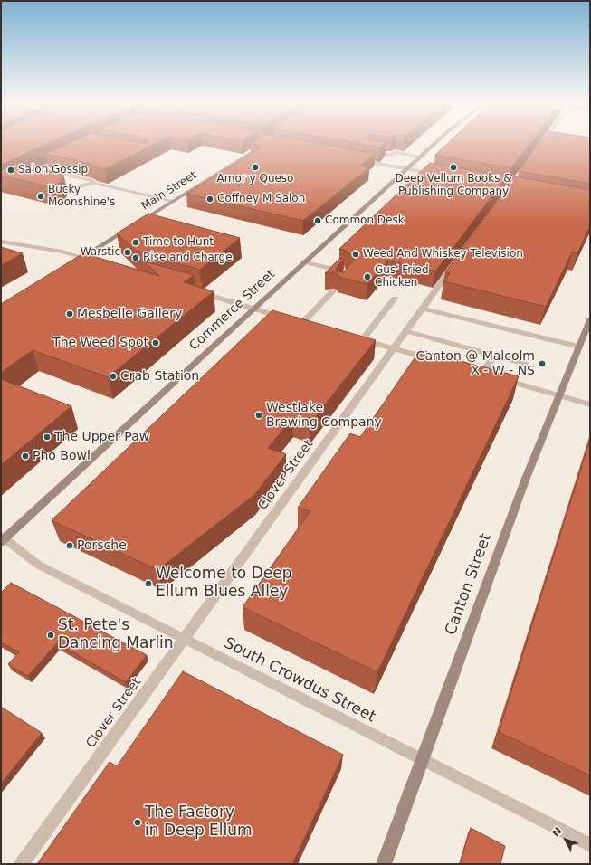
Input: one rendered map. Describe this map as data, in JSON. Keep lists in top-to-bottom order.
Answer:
{
  "streets": {
    "main road": ["Main Street", "Commerce Street", "Canton Street"],
    "street": ["Clover Street", "South Crowdus Street"]
  },
  "crossings": [
    ["Commerce Street", "South Crowdus Street"],
    ["Clover Street", "South Crowdus Street"],
    ["Canton Street", "South Crowdus Street"]
  ],
  "places": [
    "Amor y Queso",
    "Deep Vellum Books & Publishing Company",
    "Salon Gossip",
    "Bucky Moonshine's",
    "Coffney M Salon",
    "Common Desk",
    "Time to Hunt",
    "Warstic",
    "Weed And Whiskey Television",
    "Rise and Charge",
    "Gus' Fried Chicken",
    "Mesbelle Gallery",
    "The Weed Spot",
    "Canton @ Malcolm X - W - NS",
    "Crab Station",
    "Westlake Brewing Company",
    "The Upper Paw",
    "Pho Bowl",
    "Porsche",
    "Welcome to Deep Ellum Blues Alley",
    "St. Pete's Dancing Marlin",
    "The Factory in Deep Ellum"
  ],
  "north": "top left"
}
